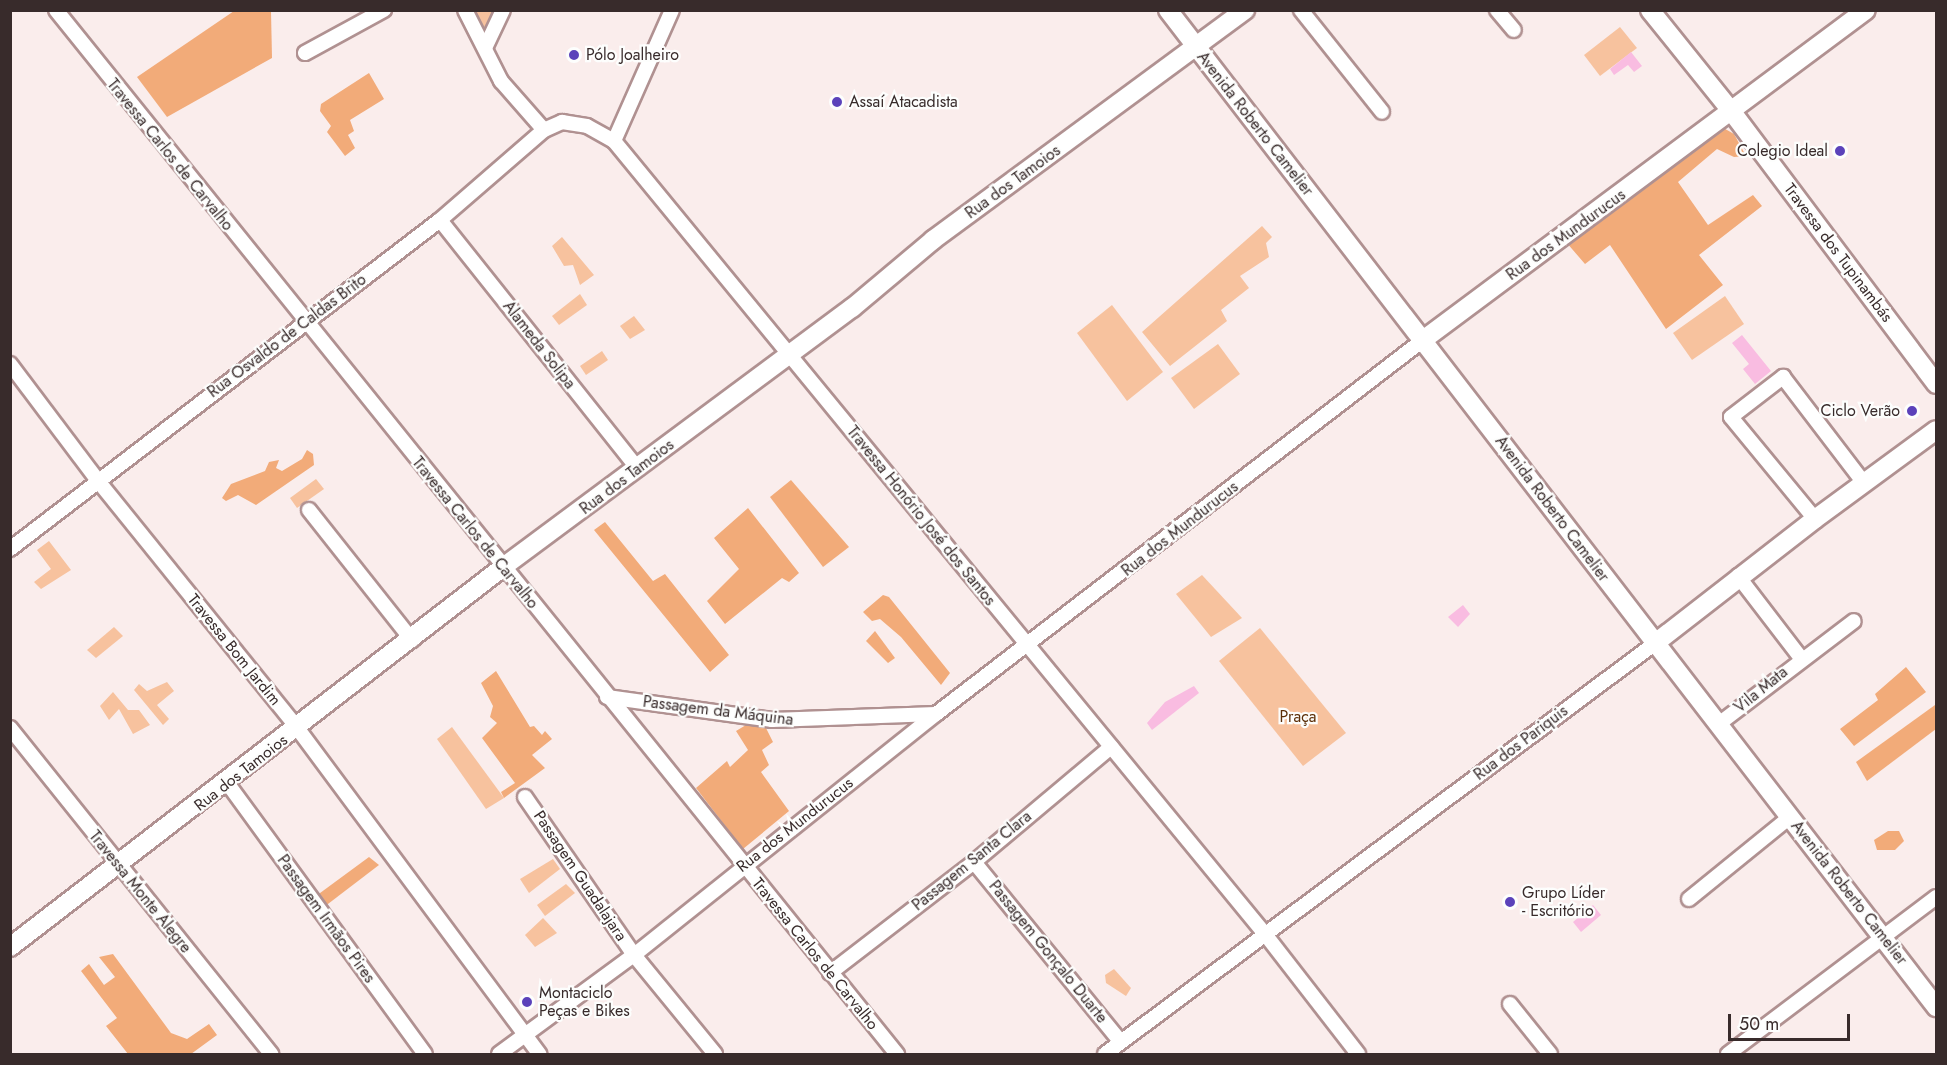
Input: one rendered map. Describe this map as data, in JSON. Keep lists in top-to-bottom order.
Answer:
{
  "streets": {
    "street": [
      "Avenida Roberto Camelier",
      "Travessa Carlos de Carvalho",
      "Rua dos Tamoios",
      "Rua dos Mundurucus",
      "Travessa dos Tupinambás",
      "Rua Osvaldo de Caldas Brito",
      "Alameda Solipa",
      "Travessa Honório José dos Santos",
      "Travessa Bom Jardim",
      "Vila Mata",
      "Passagem da Máquina",
      "Rua dos Pariquis",
      "Passagem Santa Clara",
      "Passagem Guadalajara",
      "Travessa Monte Alegre",
      "Passagem Irmãos Pires",
      "Passagem Gonçalo Duarte"
    ]
  },
  "crossings": [
    ["Avenida Roberto Camelier", "Rua dos Tamoios"],
    ["Avenida Roberto Camelier", "Rua dos Mundurucus"],
    ["Avenida Roberto Camelier", "Vila Mata"],
    ["Avenida Roberto Camelier", "Rua dos Pariquis"],
    ["Travessa Carlos de Carvalho", "Rua dos Tamoios"],
    ["Travessa Carlos de Carvalho", "Rua dos Mundurucus"],
    ["Travessa Carlos de Carvalho", "Rua Osvaldo de Caldas Brito"],
    ["Travessa Carlos de Carvalho", "Passagem da Máquina"],
    ["Travessa Carlos de Carvalho", "Passagem Santa Clara"],
    ["Rua dos Tamoios", "Alameda Solipa"],
    ["Rua dos Tamoios", "Travessa Honório José dos Santos"],
    ["Rua dos Tamoios", "Travessa Bom Jardim"],
    ["Rua dos Tamoios", "Travessa Monte Alegre"],
    ["Rua dos Tamoios", "Passagem Irmãos Pires"],
    ["Rua dos Mundurucus", "Travessa dos Tupinambás"],
    ["Rua dos Mundurucus", "Travessa Honório José dos Santos"],
    ["Rua dos Mundurucus", "Travessa Bom Jardim"],
    ["Rua dos Mundurucus", "Passagem da Máquina"],
    ["Rua dos Mundurucus", "Passagem Guadalajara"],
    ["Rua Osvaldo de Caldas Brito", "Alameda Solipa"],
    ["Rua Osvaldo de Caldas Brito", "Travessa Honório José dos Santos"],
    ["Rua Osvaldo de Caldas Brito", "Travessa Bom Jardim"],
    ["Travessa Honório José dos Santos", "Rua dos Pariquis"],
    ["Travessa Honório José dos Santos", "Passagem Santa Clara"],
    ["Vila Mata", "Rua dos Pariquis"],
    ["Rua dos Pariquis", "Passagem Gonçalo Duarte"],
    ["Passagem Santa Clara", "Passagem Gonçalo Duarte"]
  ],
  "parks": ["Praça"],
  "places": [
    "Pólo Joalheiro",
    "Assaí Atacadista",
    "Colegio Ideal",
    "Ciclo Verão",
    "Grupo Líder - Escritório",
    "Montaciclo Peças e Bikes"
  ],
  "scale_bar": "50 m"
}
